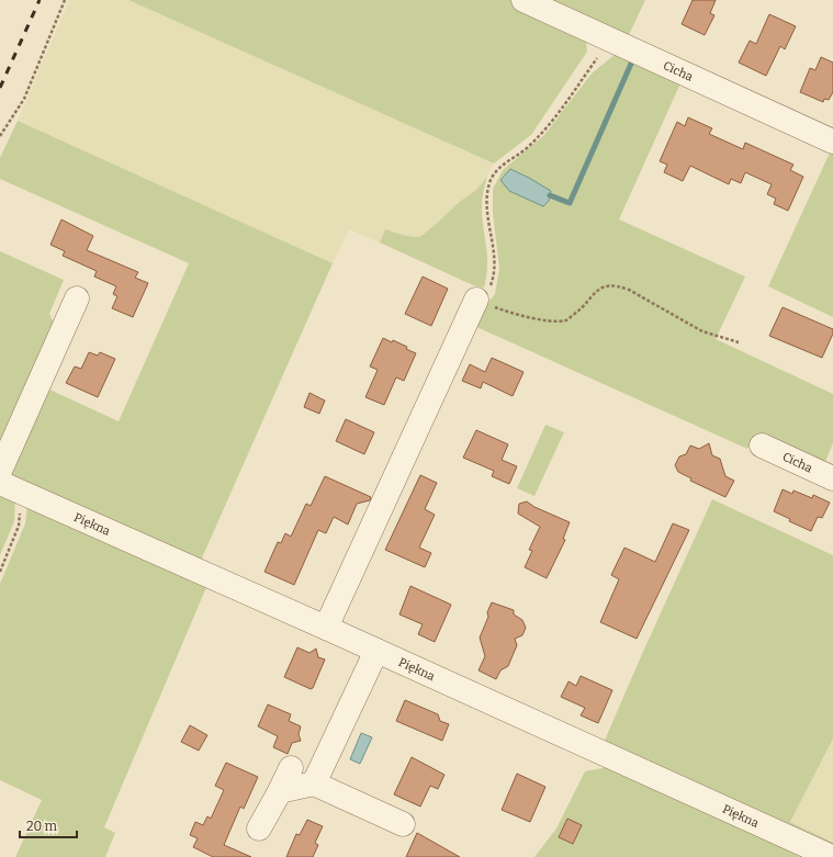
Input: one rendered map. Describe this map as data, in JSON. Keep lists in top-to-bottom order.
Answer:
{
  "streets": {
    "street": ["Cicha", "Piękna"]
  },
  "scale_bar": "20 m"
}
